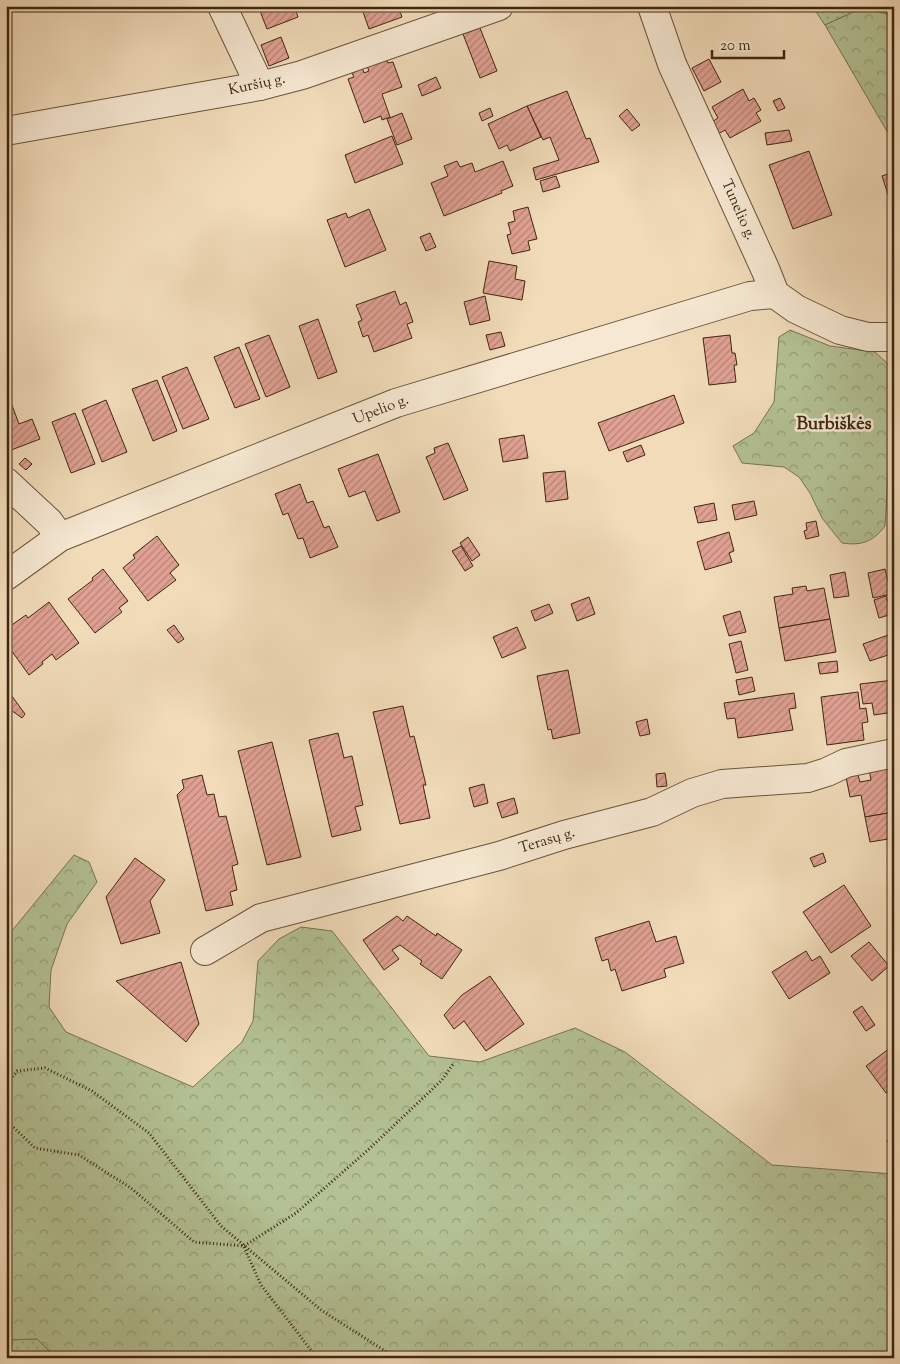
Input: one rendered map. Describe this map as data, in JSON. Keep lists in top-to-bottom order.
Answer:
{
  "streets": {
    "street": [
      "Kuršių g.",
      "Tunelio g.",
      "Upelio g.",
      "Terasų g."
    ]
  },
  "crossings": [
    ["Tunelio g.", "Upelio g."]
  ],
  "districts": ["Burbiškės"],
  "scale_bar": "20 m"
}
